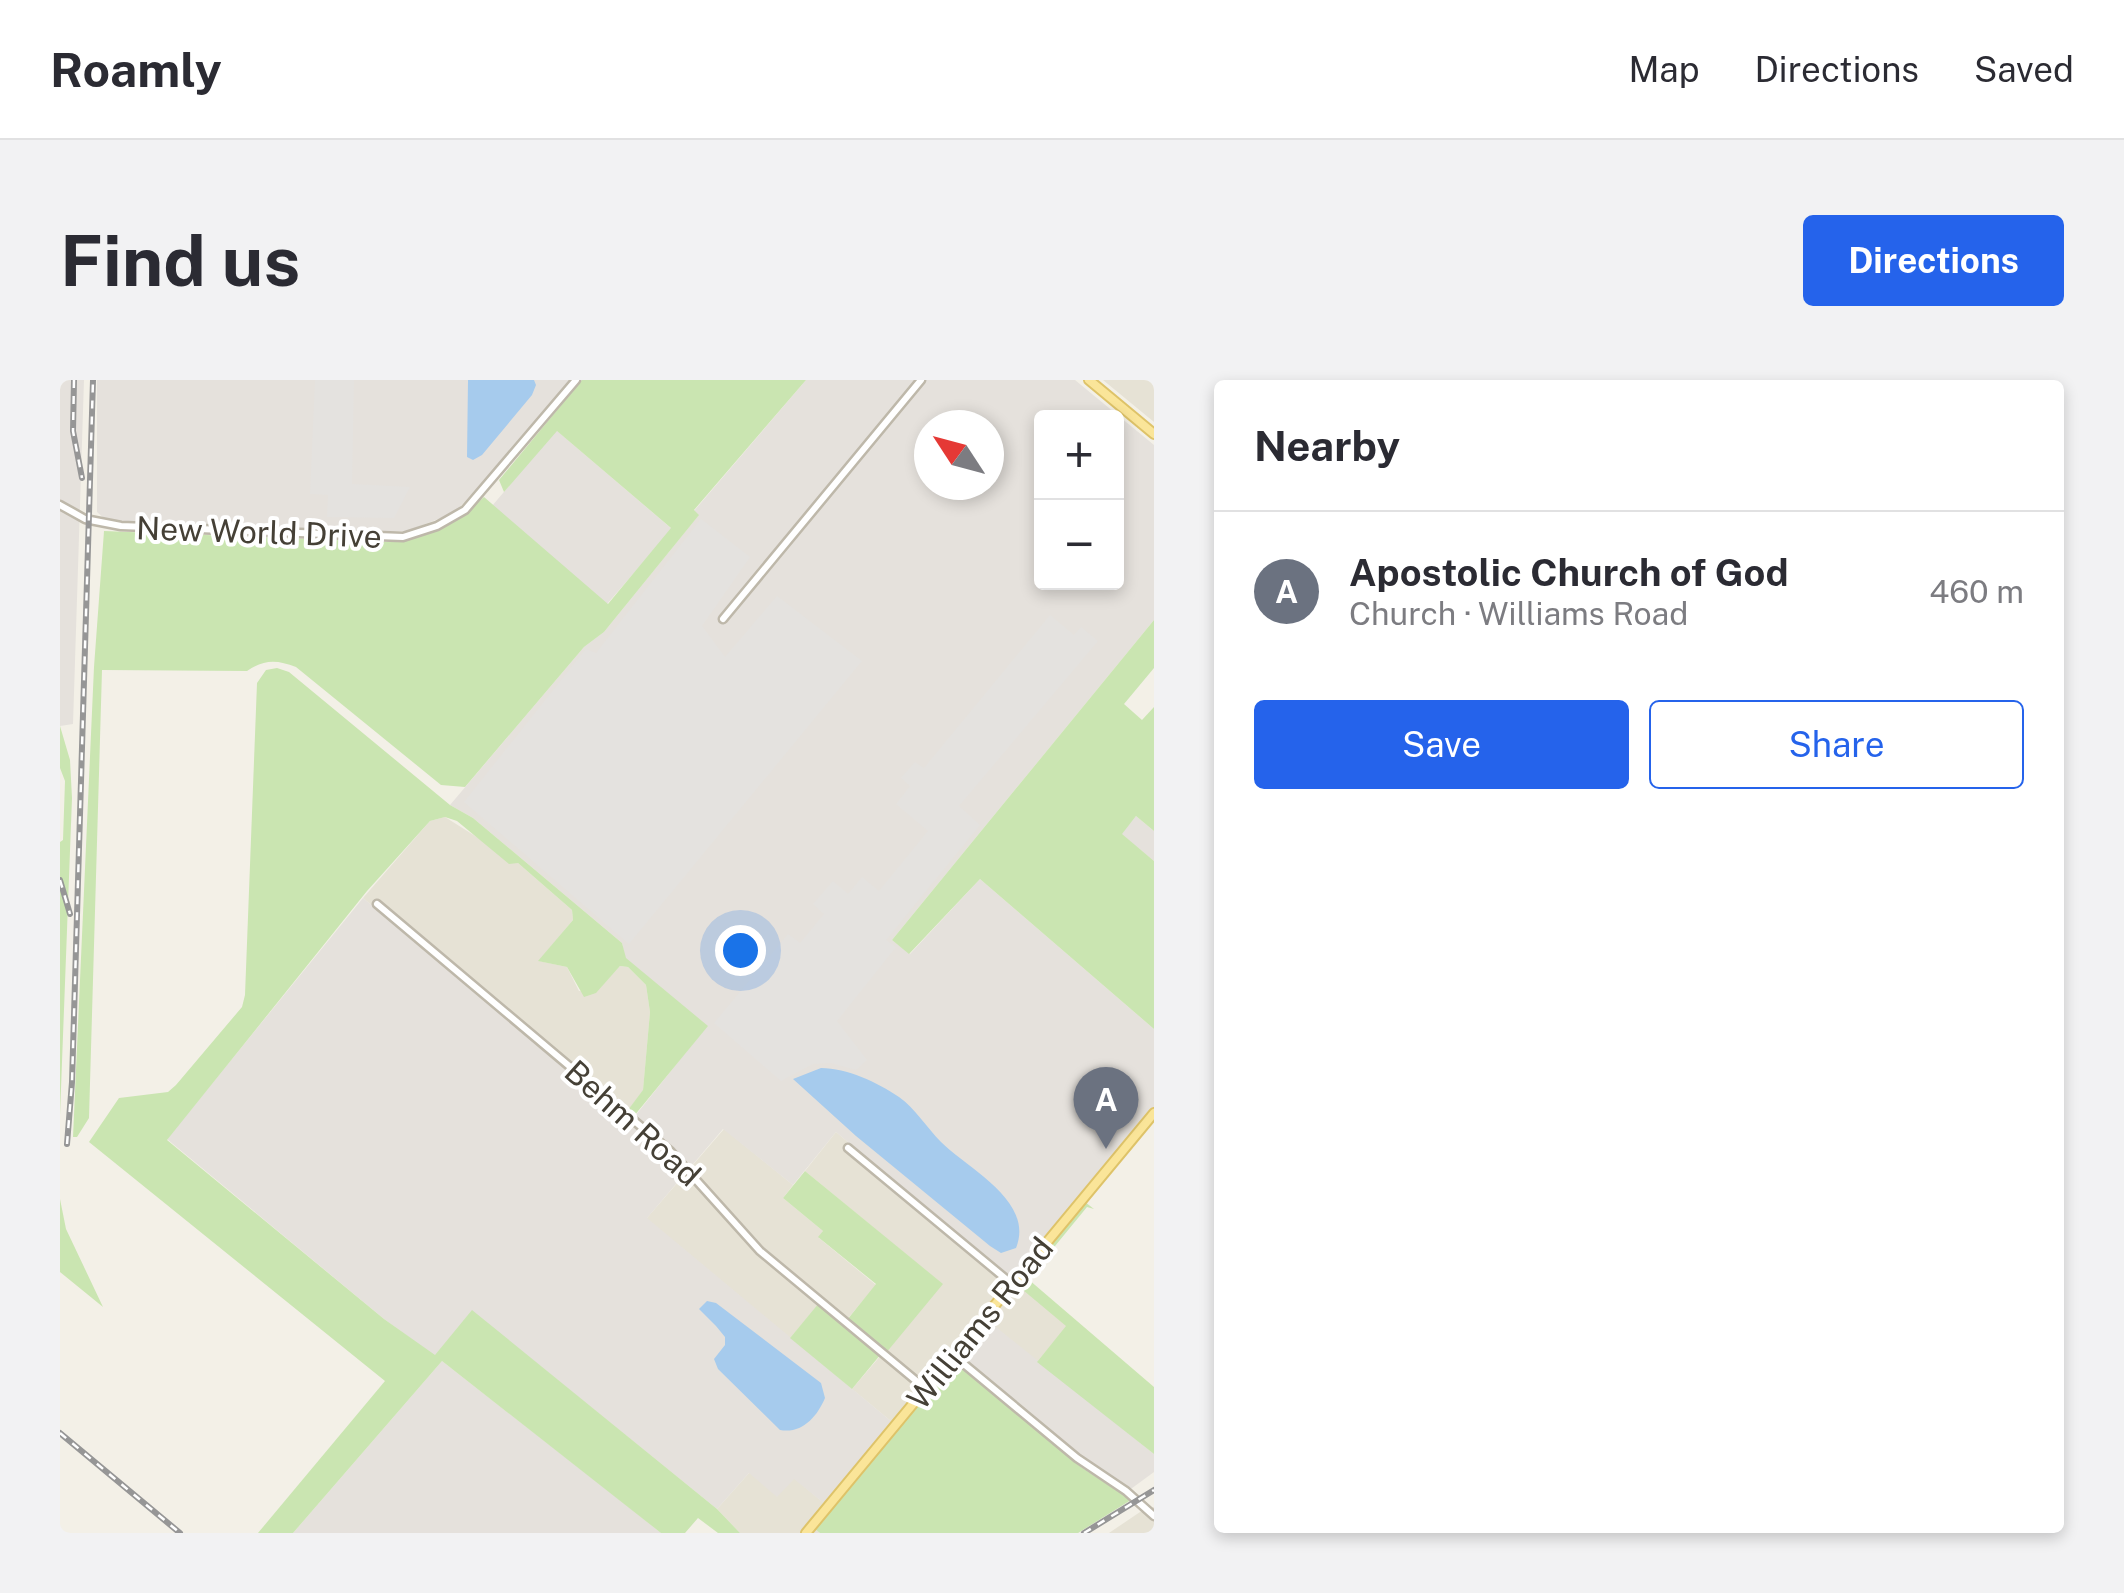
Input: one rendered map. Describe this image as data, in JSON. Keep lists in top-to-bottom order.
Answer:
{
  "streets": {
    "main road": ["Williams Road"],
    "street": ["New World Drive", "Behm Road"]
  },
  "crossings": [
    ["Behm Road", "Williams Road"]
  ],
  "north": "top left",
  "page": {
    "header": "Roamly",
    "nav": ["Map", "Directions", "Saved"],
    "buttons": [
      "Directions",
      ["Save", "Share"]
    ],
    "title": "Find us",
    "heading": "Nearby",
    "map_buttons": ["+", "−"],
    "list": [
      {
        "mark": "A",
        "name": "Apostolic Church of God",
        "note": "Church · Williams Road",
        "value": "460 m"
      }
    ],
    "pins": "A"
  }
}
